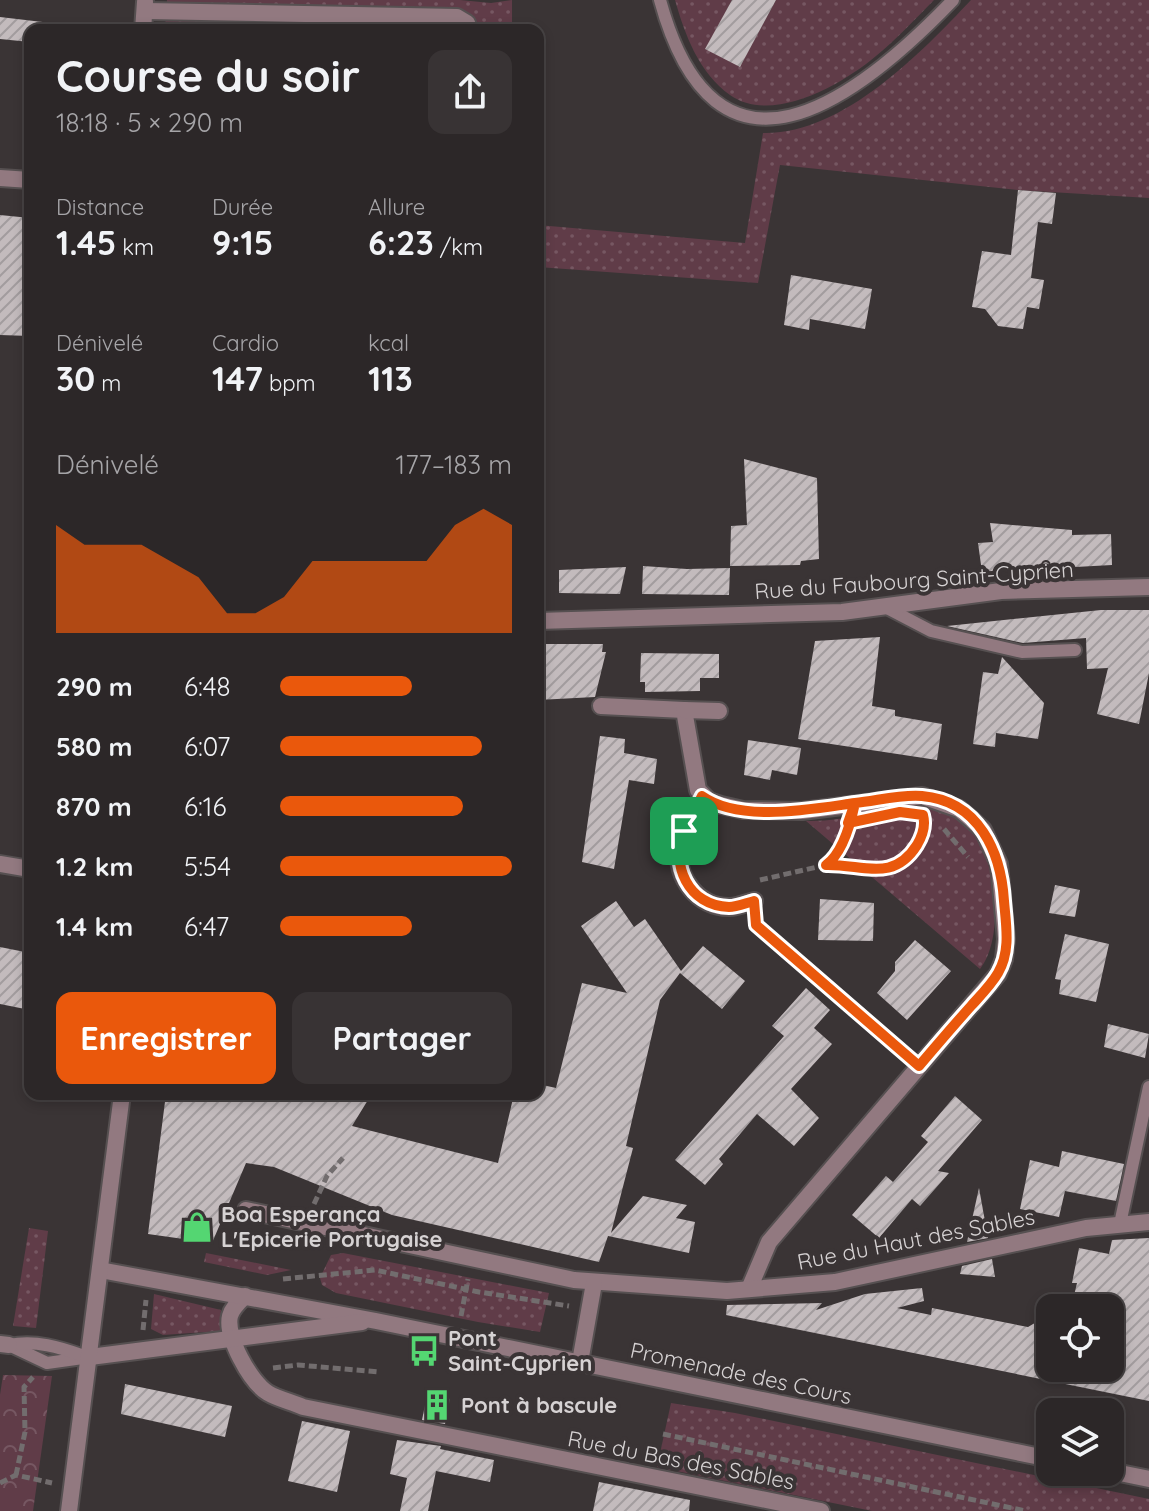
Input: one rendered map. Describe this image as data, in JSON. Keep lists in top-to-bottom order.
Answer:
{
  "streets": {
    "street": [
      "Rue du Faubourg Saint-Cyprien",
      "Rue du Haut des Sables",
      "Promenade des Cours",
      "Rue du Bas des Sables"
    ]
  },
  "crossings": [
    ["Promenade des Cours", "Rue du Bas des Sables"]
  ],
  "places": {
    "shop": ["Boa Esperança L'Epicerie Portugaise"],
    "bus stop": ["Pont Saint-Cyprien"],
    "building": ["Pont à bascule"]
  },
  "page": {
    "heading": ["Course du soir", "18:18 · 5 × 290 m"],
    "stats": [
      ["Distance", "1.45 km"],
      ["Durée", "9:15"],
      ["Allure", "6:23 /km"],
      ["Dénivelé", "30 m"],
      ["Cardio", "147 bpm"],
      ["kcal", "113"]
    ],
    "chart": ["Dénivelé", "177–183 m"],
    "list": [
      {
        "name": "290 m",
        "note": "6:48"
      },
      {
        "name": "580 m",
        "note": "6:07"
      },
      {
        "name": "870 m",
        "note": "6:16"
      },
      {
        "name": "1.2 km",
        "note": "5:54"
      },
      {
        "name": "1.4 km",
        "note": "6:47"
      }
    ],
    "buttons": ["Enregistrer", "Partager"]
  }
}
